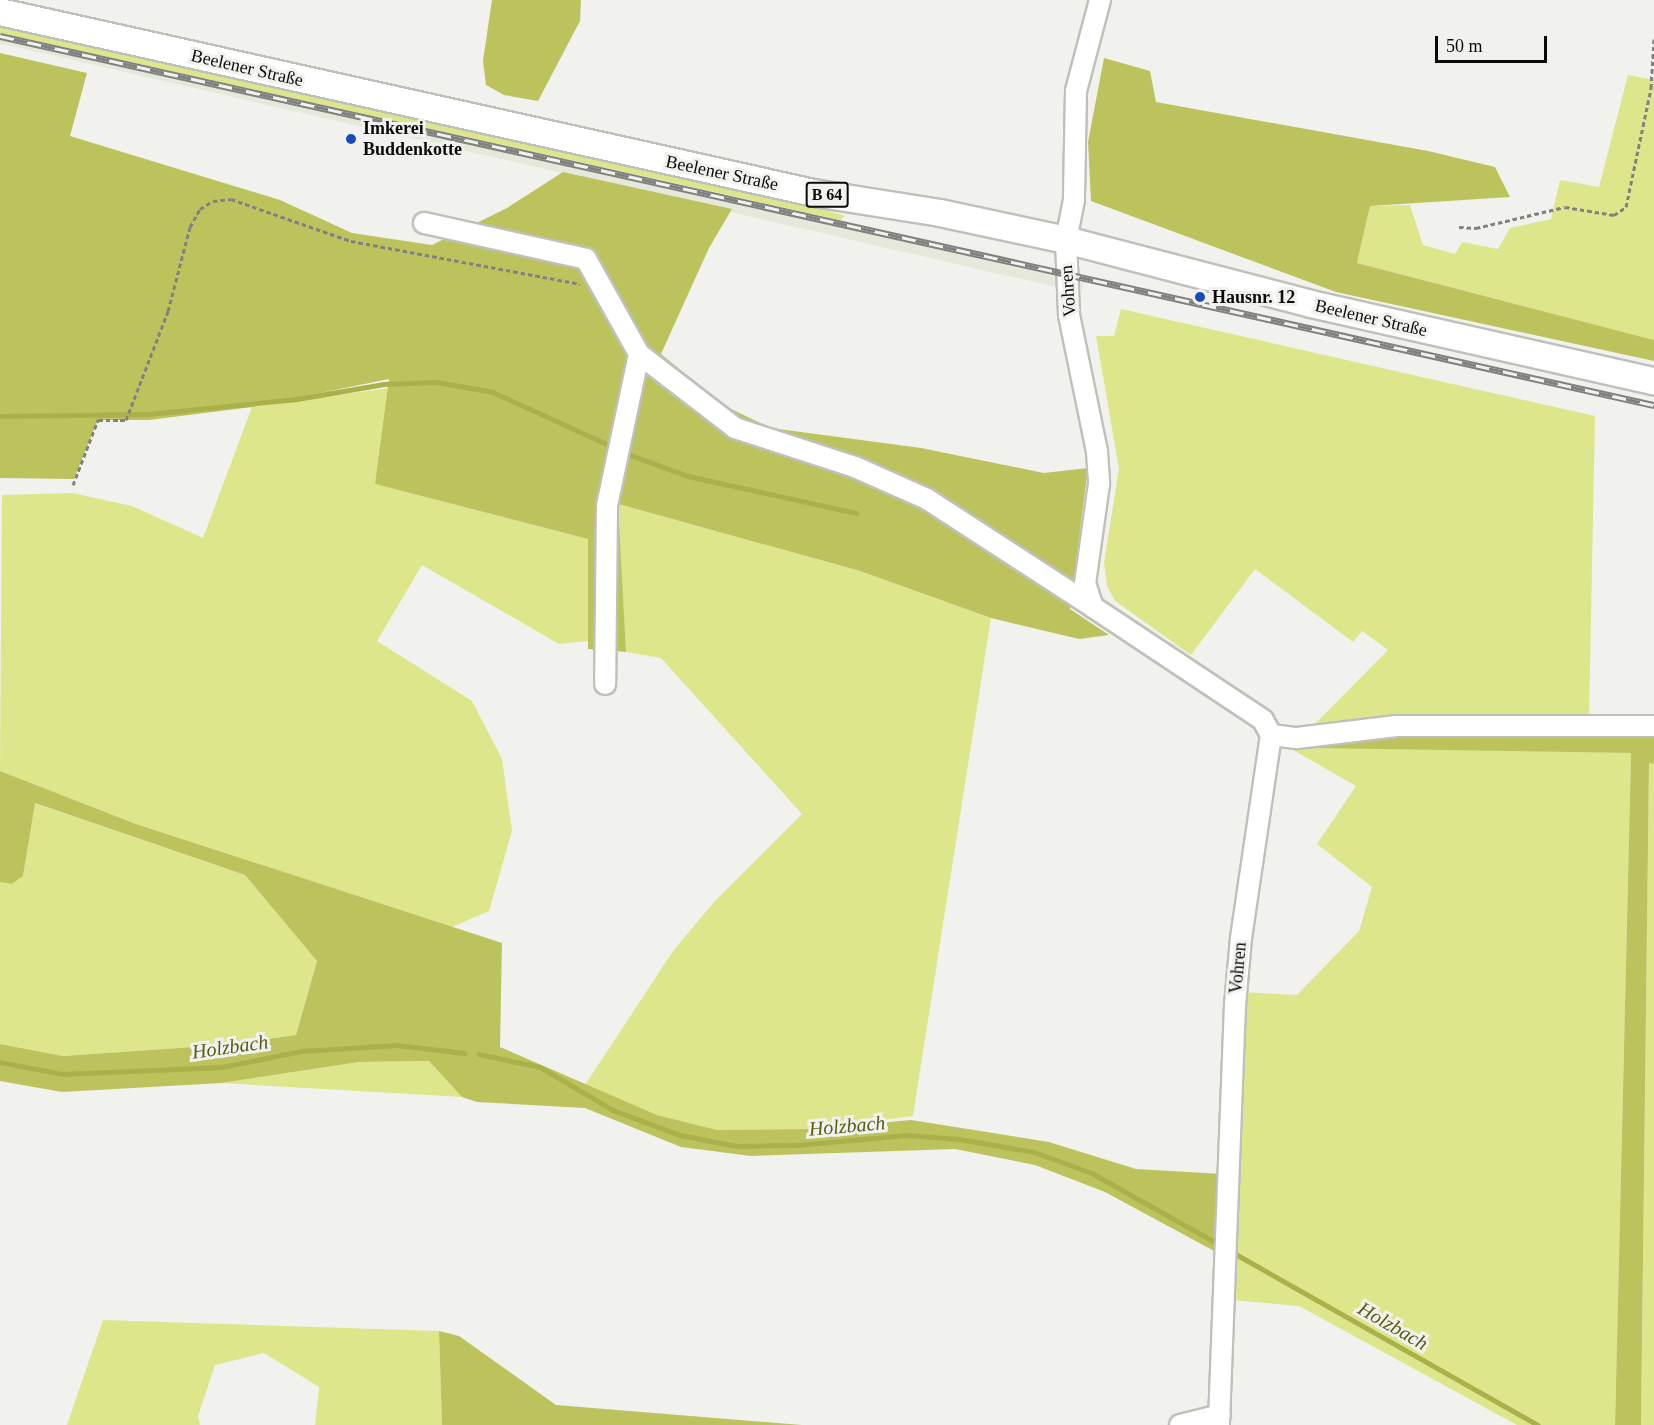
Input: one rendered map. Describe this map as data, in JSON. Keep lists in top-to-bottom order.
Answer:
{
  "streets": {
    "main road": ["Beelener Straße", "B 64"],
    "street": ["Vohren"]
  },
  "crossings": [
    ["Beelener Straße", "Vohren"]
  ],
  "water": ["Holzbach"],
  "places": ["Imkerei Buddenkotte", "Hausnr. 12"],
  "scale_bar": "50 m"
}
